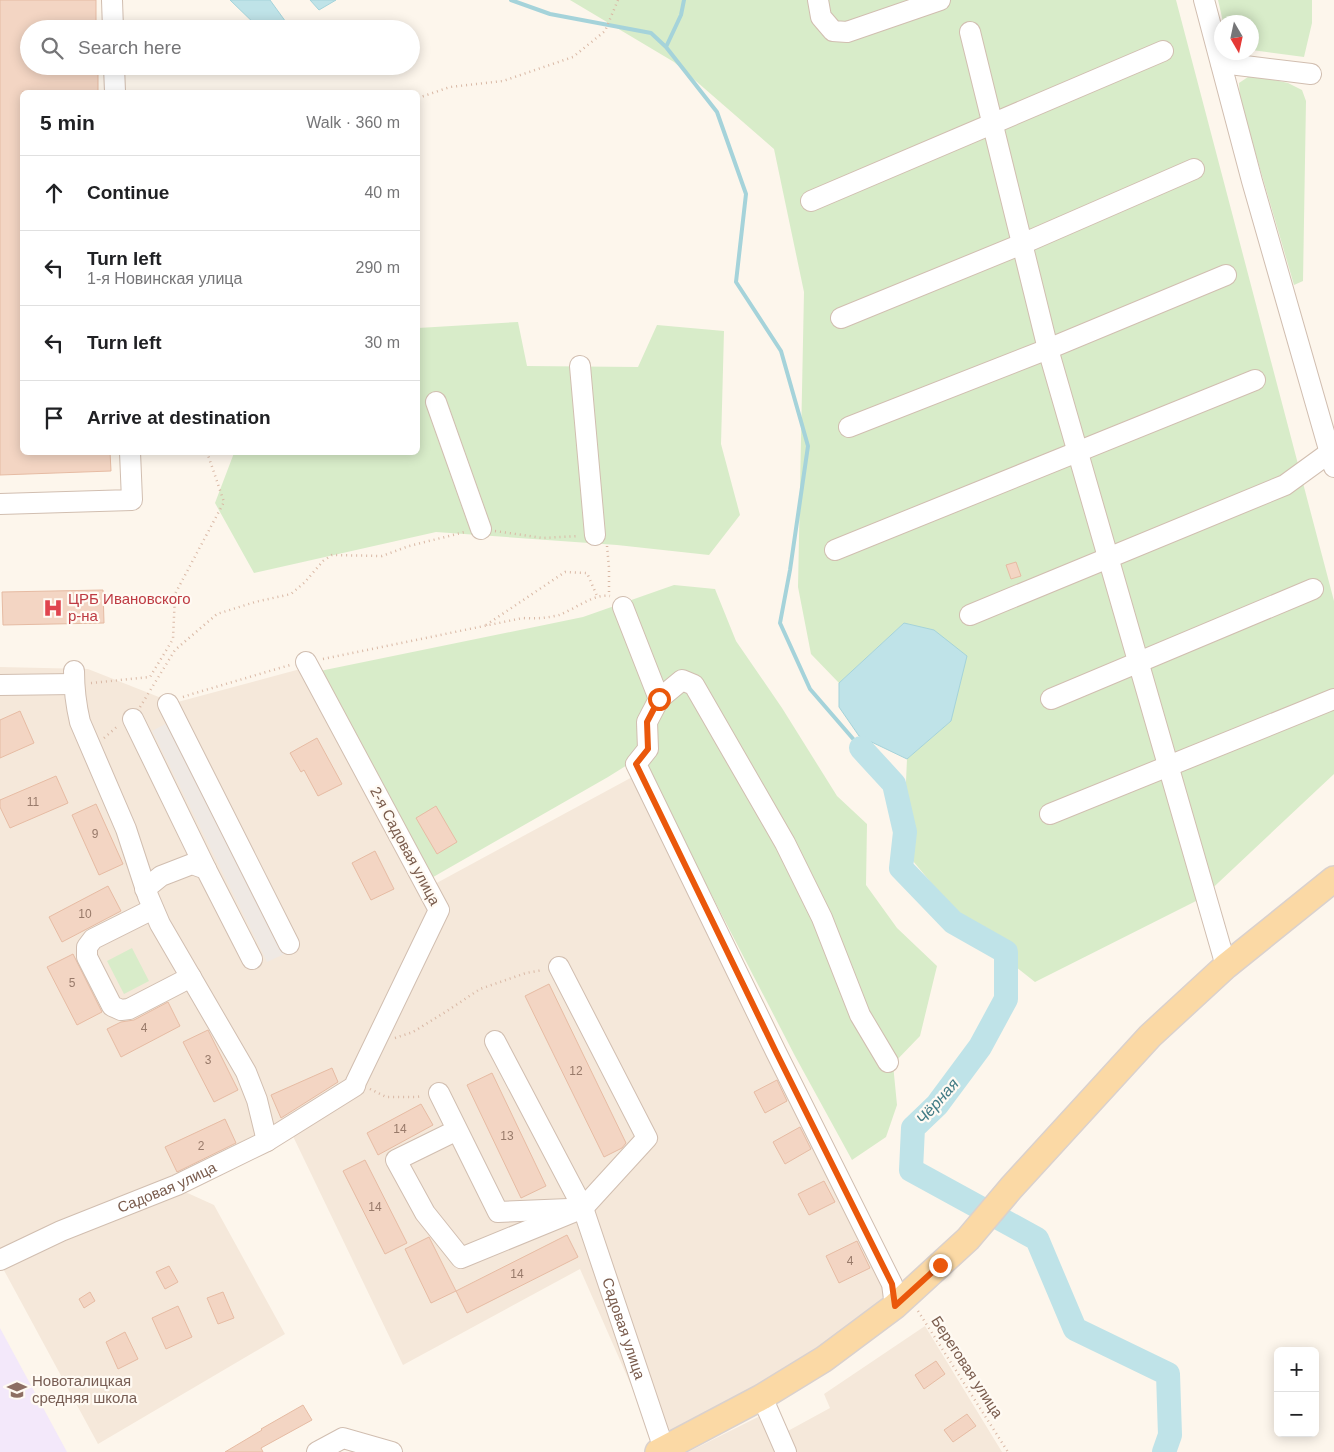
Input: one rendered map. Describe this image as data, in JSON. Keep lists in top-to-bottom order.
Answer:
{
  "streets": {
    "street": ["2-я Садовая улица", "Садовая улица"],
    "path": ["Береговая улица"]
  },
  "crossings": [
    ["2-я Садовая улица", "Садовая улица"]
  ],
  "water": ["Чёрная"],
  "places": {
    "hospital": ["ЦРБ Ивановского р-на"],
    "school or university": ["Новоталицкая средняя школа"]
  },
  "house_numbers": [
    "11",
    "9",
    "10",
    "5",
    "4",
    "3",
    "12",
    "14",
    "13",
    "2",
    "14",
    "4",
    "14"
  ],
  "north": "bottom",
  "page": {
    "search": "Search here",
    "heading": ["5 min", "Walk · 360 m"],
    "list": [
      ["Continue", "40 m"],
      ["Turn left", "1-я Новинская улица", "290 m"],
      ["Turn left", "30 m"],
      "Arrive at destination"
    ],
    "map_buttons": ["+", "−"]
  }
}
